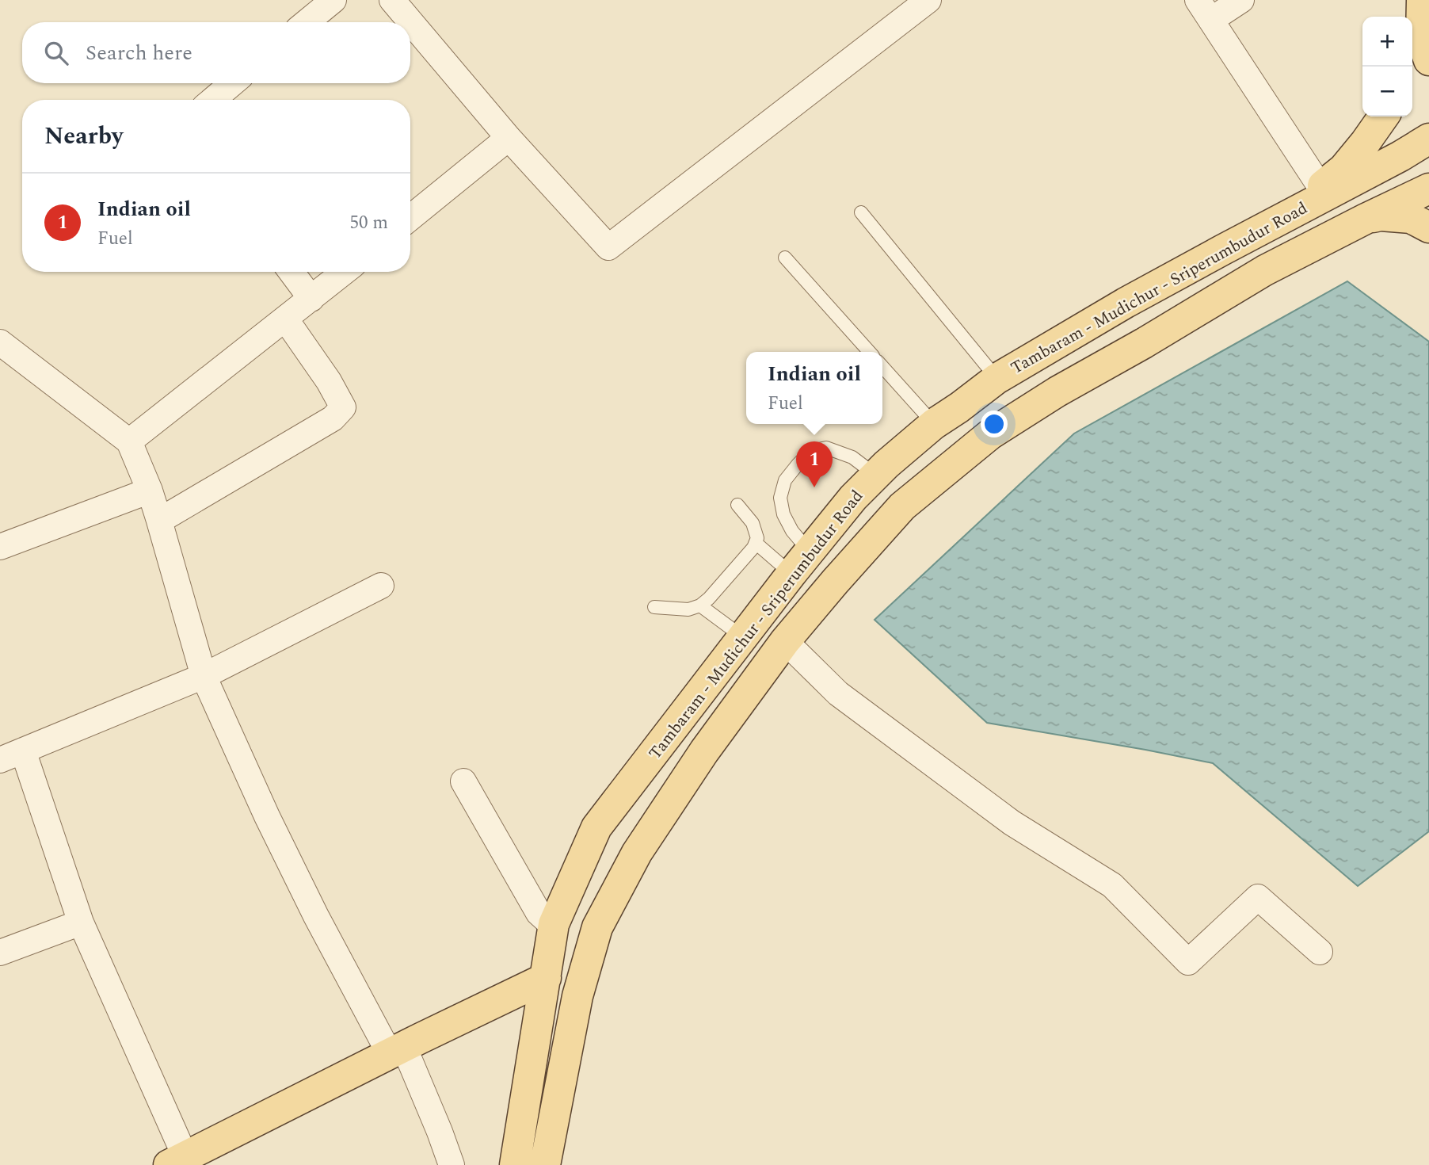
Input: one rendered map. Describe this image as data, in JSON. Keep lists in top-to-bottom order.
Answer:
{
  "streets": {
    "main road": ["Tambaram - Mudichur - Sriperumbudur Road"]
  },
  "page": {
    "map_buttons": ["+", "−"],
    "search": "Search here",
    "heading": "Nearby",
    "list": [
      {
        "mark": "1",
        "name": "Indian oil",
        "note": "Fuel",
        "value": "50 m"
      }
    ],
    "popup": ["Indian oil", "Fuel"],
    "pins": "1"
  }
}
